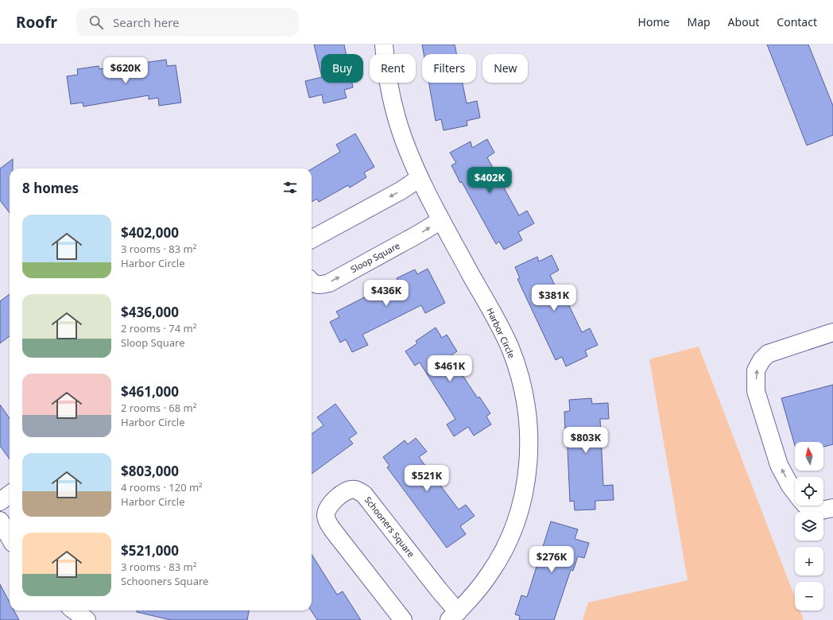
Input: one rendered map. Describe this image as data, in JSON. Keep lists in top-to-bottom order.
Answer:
{
  "streets": {
    "street": ["Sloop Square", "Harbor Circle", "Schooners Square"]
  },
  "crossings": [
    ["Sloop Square", "Harbor Circle"],
    ["Harbor Circle", "Schooners Square"]
  ],
  "north": "top",
  "page": {
    "header": "Roofr",
    "search": "Search here",
    "nav": [
      "Home",
      "Map",
      "About",
      "Contact"
    ],
    "chip": [
      "Buy",
      "Rent",
      "Filters",
      "New"
    ],
    "price": [
      "$620K",
      "$402K",
      "$436K",
      "$381K",
      "$461K",
      "$803K",
      "$521K",
      "$276K"
    ],
    "heading": "8 homes",
    "list": [
      {
        "name": "$402,000",
        "note": "3 rooms · 83 m² · Harbor Circle"
      },
      {
        "name": "$436,000",
        "note": "2 rooms · 74 m² · Sloop Square"
      },
      {
        "name": "$461,000",
        "note": "2 rooms · 68 m² · Harbor Circle"
      },
      {
        "name": "$803,000",
        "note": "4 rooms · 120 m² · Harbor Circle"
      },
      {
        "name": "$521,000",
        "note": "3 rooms · 83 m² · Schooners Square"
      }
    ],
    "map_buttons": ["+", "−"]
  }
}
